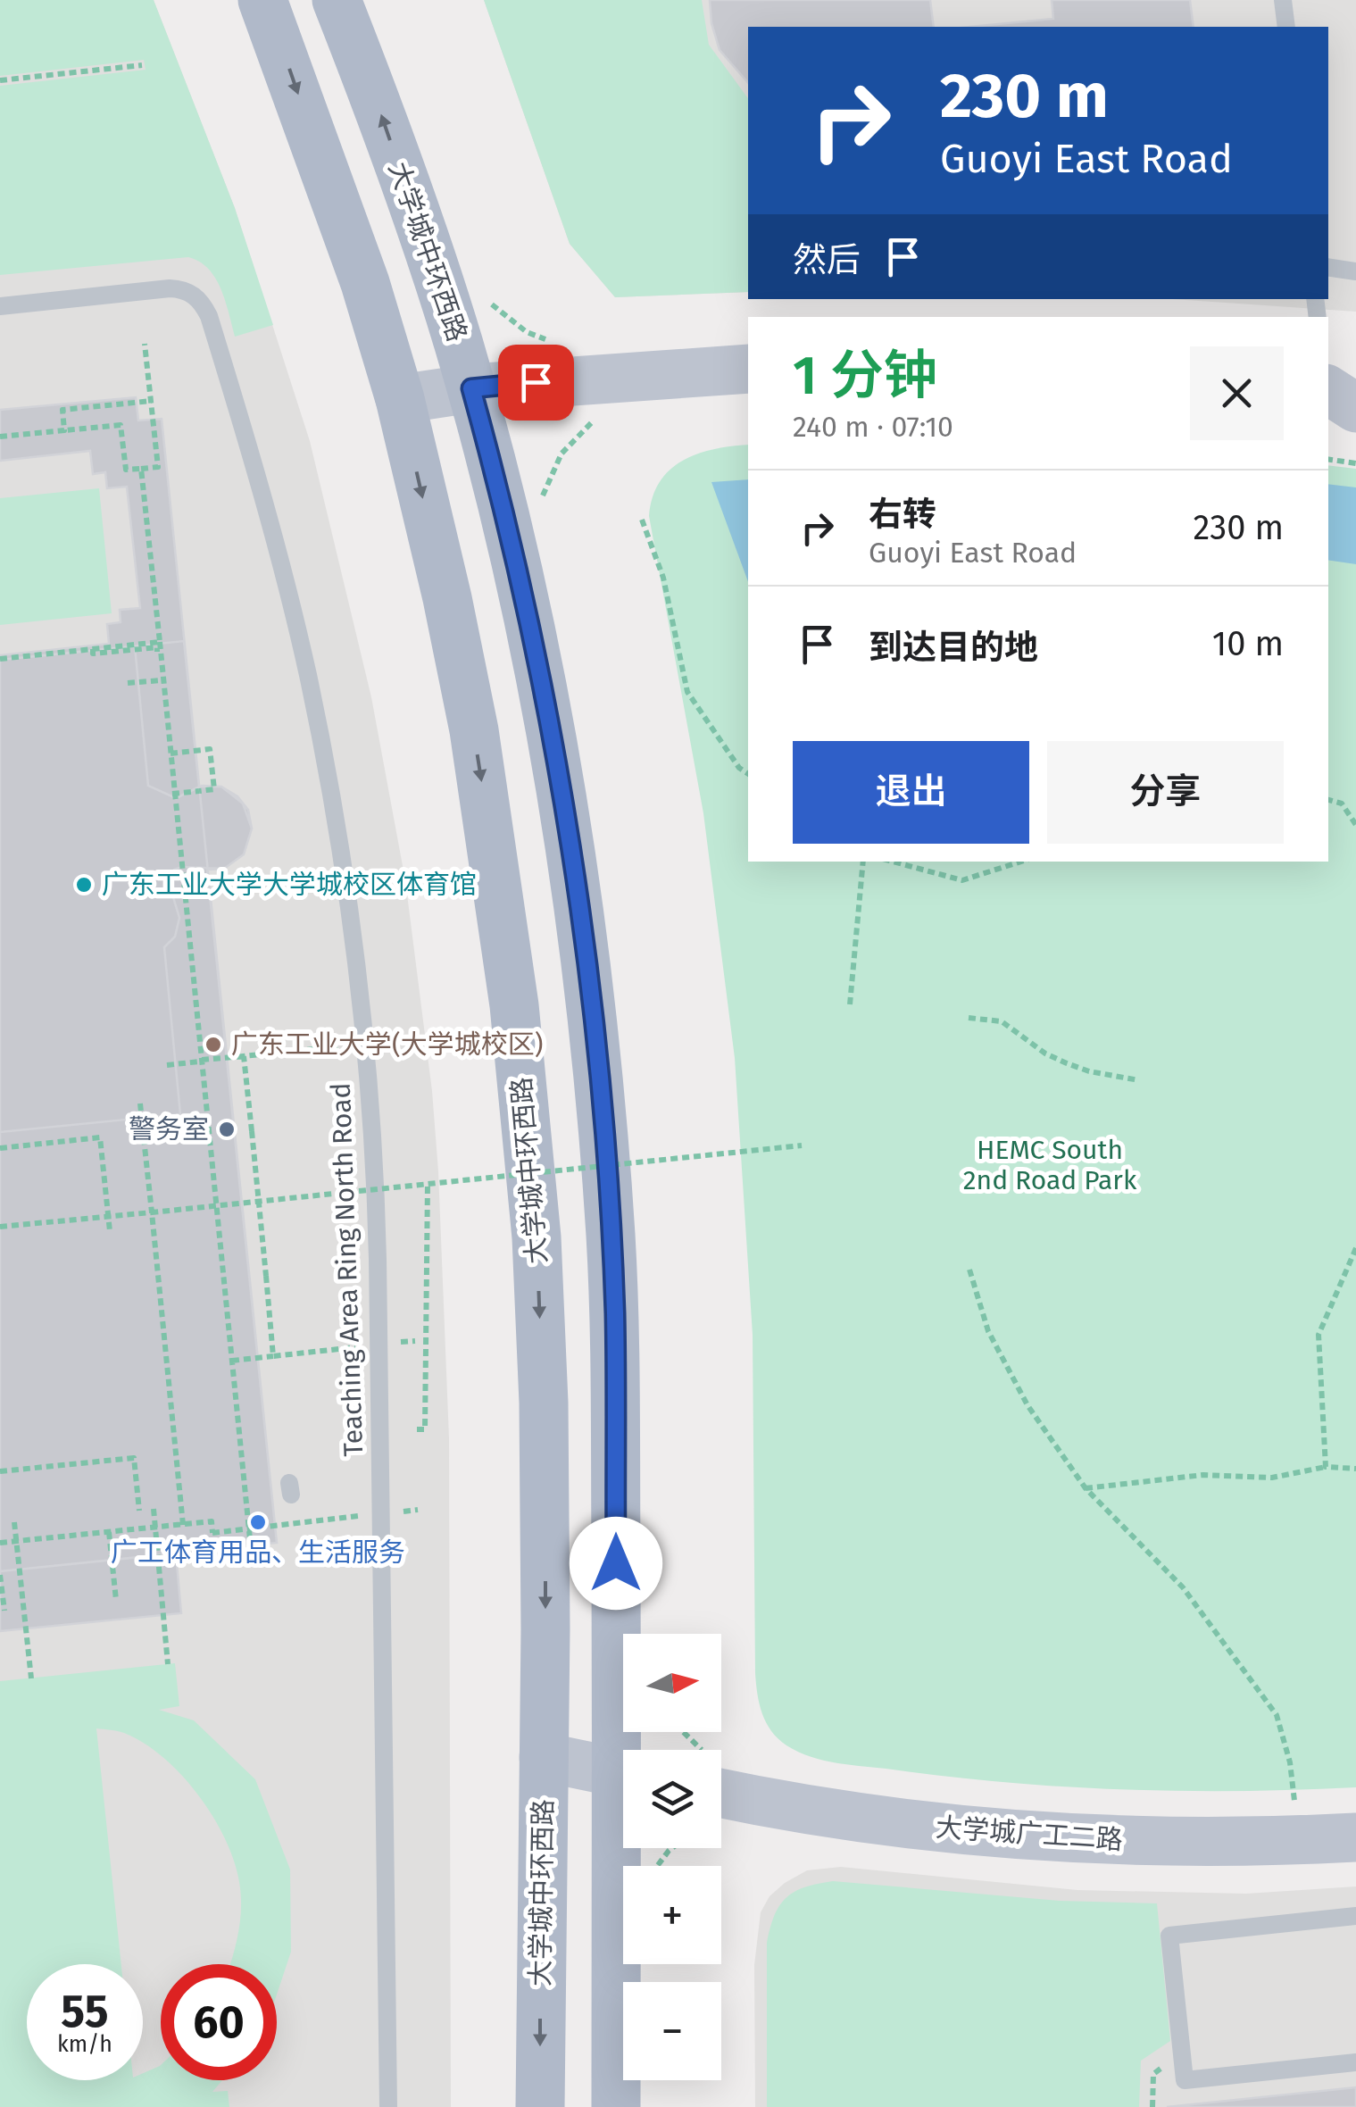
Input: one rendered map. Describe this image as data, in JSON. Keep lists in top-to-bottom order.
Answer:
{
  "streets": {
    "main road": ["大学城中环西路"],
    "street": ["大学城广工二路"],
    "lane": ["Teaching Area Ring North Road"]
  },
  "parks": ["HEMC South 2nd Road Park"],
  "places": [
    "广东工业大学大学城校区体育馆",
    "广东工业大学(大学城校区)",
    "警务室",
    "广工体育用品、生活服务"
  ],
  "north": "right",
  "page": {
    "turn": ["230 m", "Guoyi East Road"],
    "then": "然后",
    "heading": ["1 分钟", "240 m · 07:10"],
    "list": [
      {
        "name": "右转",
        "note": "Guoyi East Road",
        "value": "230 m"
      },
      {
        "name": "到达目的地",
        "value": "10 m"
      }
    ],
    "buttons": ["退出", "分享"],
    "map_buttons": ["+", "−"],
    "speed": "55 km/h",
    "limit": "60"
  }
}
